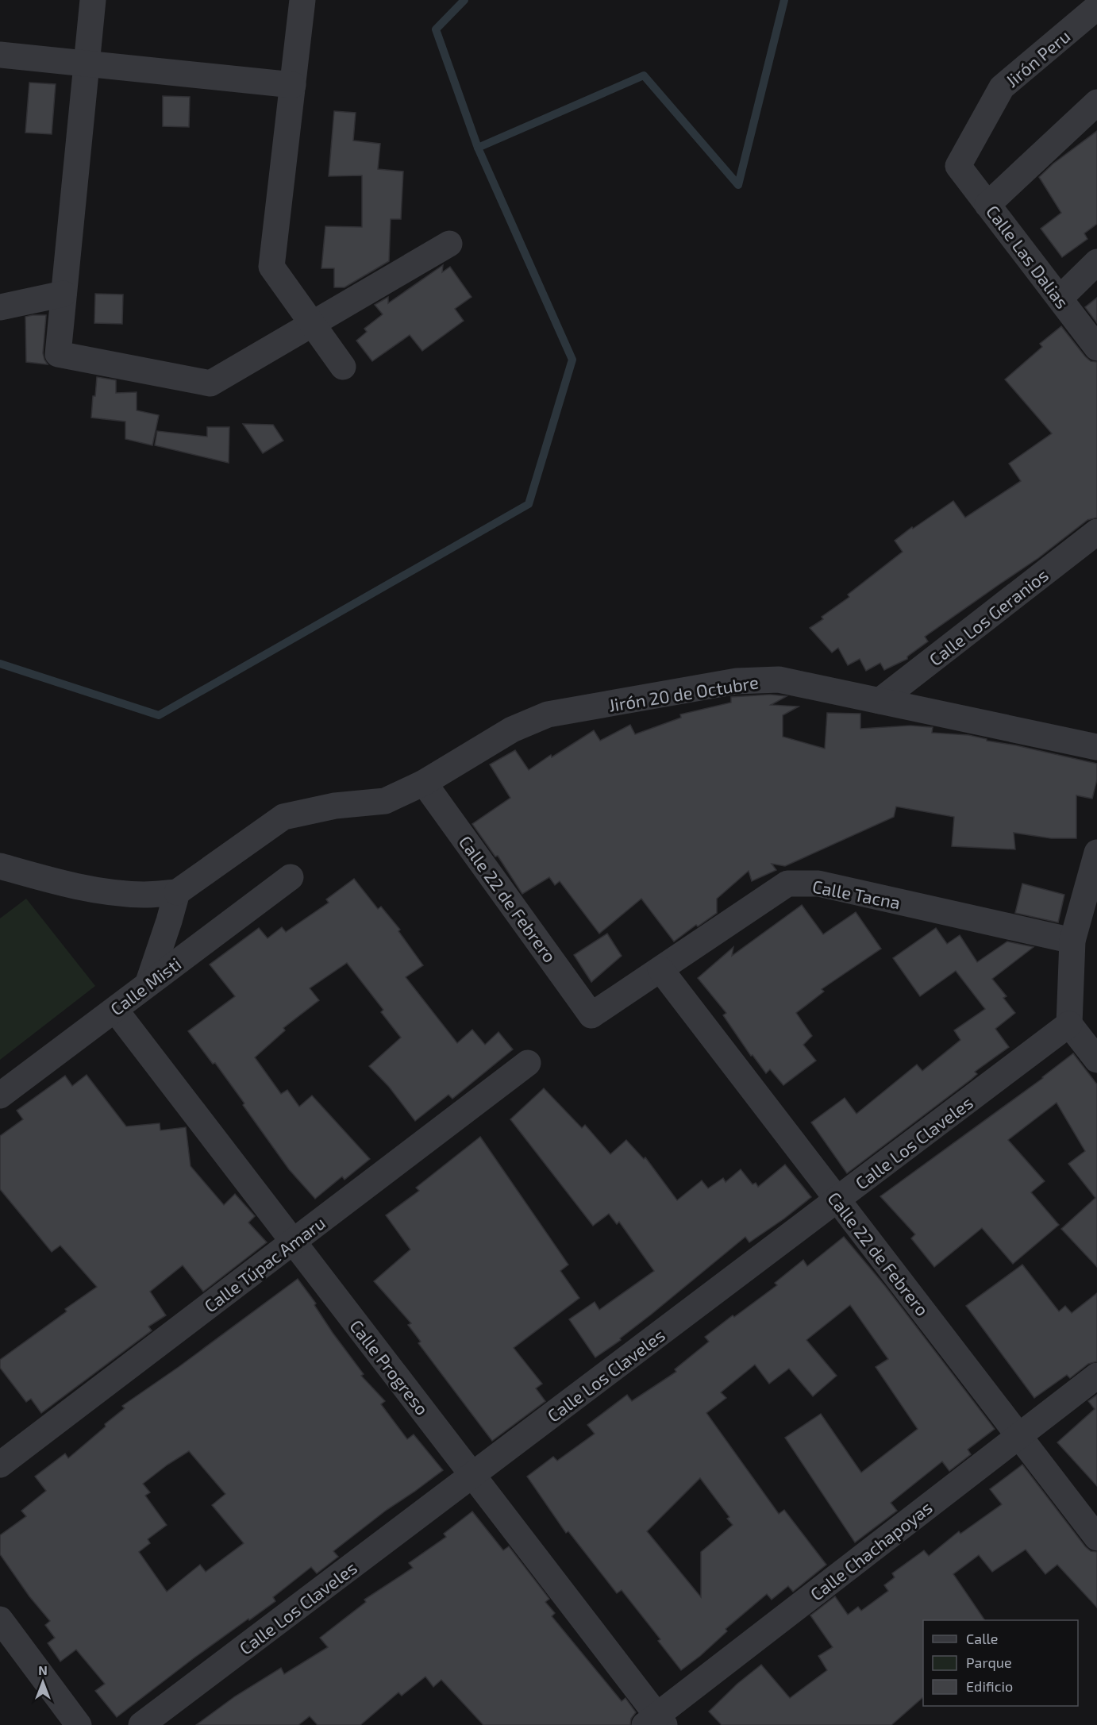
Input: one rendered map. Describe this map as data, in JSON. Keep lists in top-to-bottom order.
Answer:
{
  "streets": {
    "street": [
      "Jirón Peru",
      "Calle Las Dalias",
      "Calle Los Geranios",
      "Jirón 20 de Octubre",
      "Calle Tacna",
      "Calle 22 de Febrero",
      "Calle Misti",
      "Calle Los Claveles",
      "Calle Túpac Amaru",
      "Calle Progreso",
      "Calle Chachapoyas"
    ]
  },
  "crossings": [
    ["Jirón Peru", "Calle Las Dalias"],
    ["Calle Los Geranios", "Jirón 20 de Octubre"],
    ["Jirón 20 de Octubre", "Calle 22 de Febrero"],
    ["Calle Tacna", "Calle 22 de Febrero"],
    ["Calle 22 de Febrero", "Calle Los Claveles"],
    ["Calle 22 de Febrero", "Calle Chachapoyas"],
    ["Calle Misti", "Calle Progreso"],
    ["Calle Los Claveles", "Calle Progreso"],
    ["Calle Túpac Amaru", "Calle Progreso"],
    ["Calle Progreso", "Calle Chachapoyas"]
  ],
  "legend": ["Calle", "Parque", "Edificio"],
  "north": "top"
}
